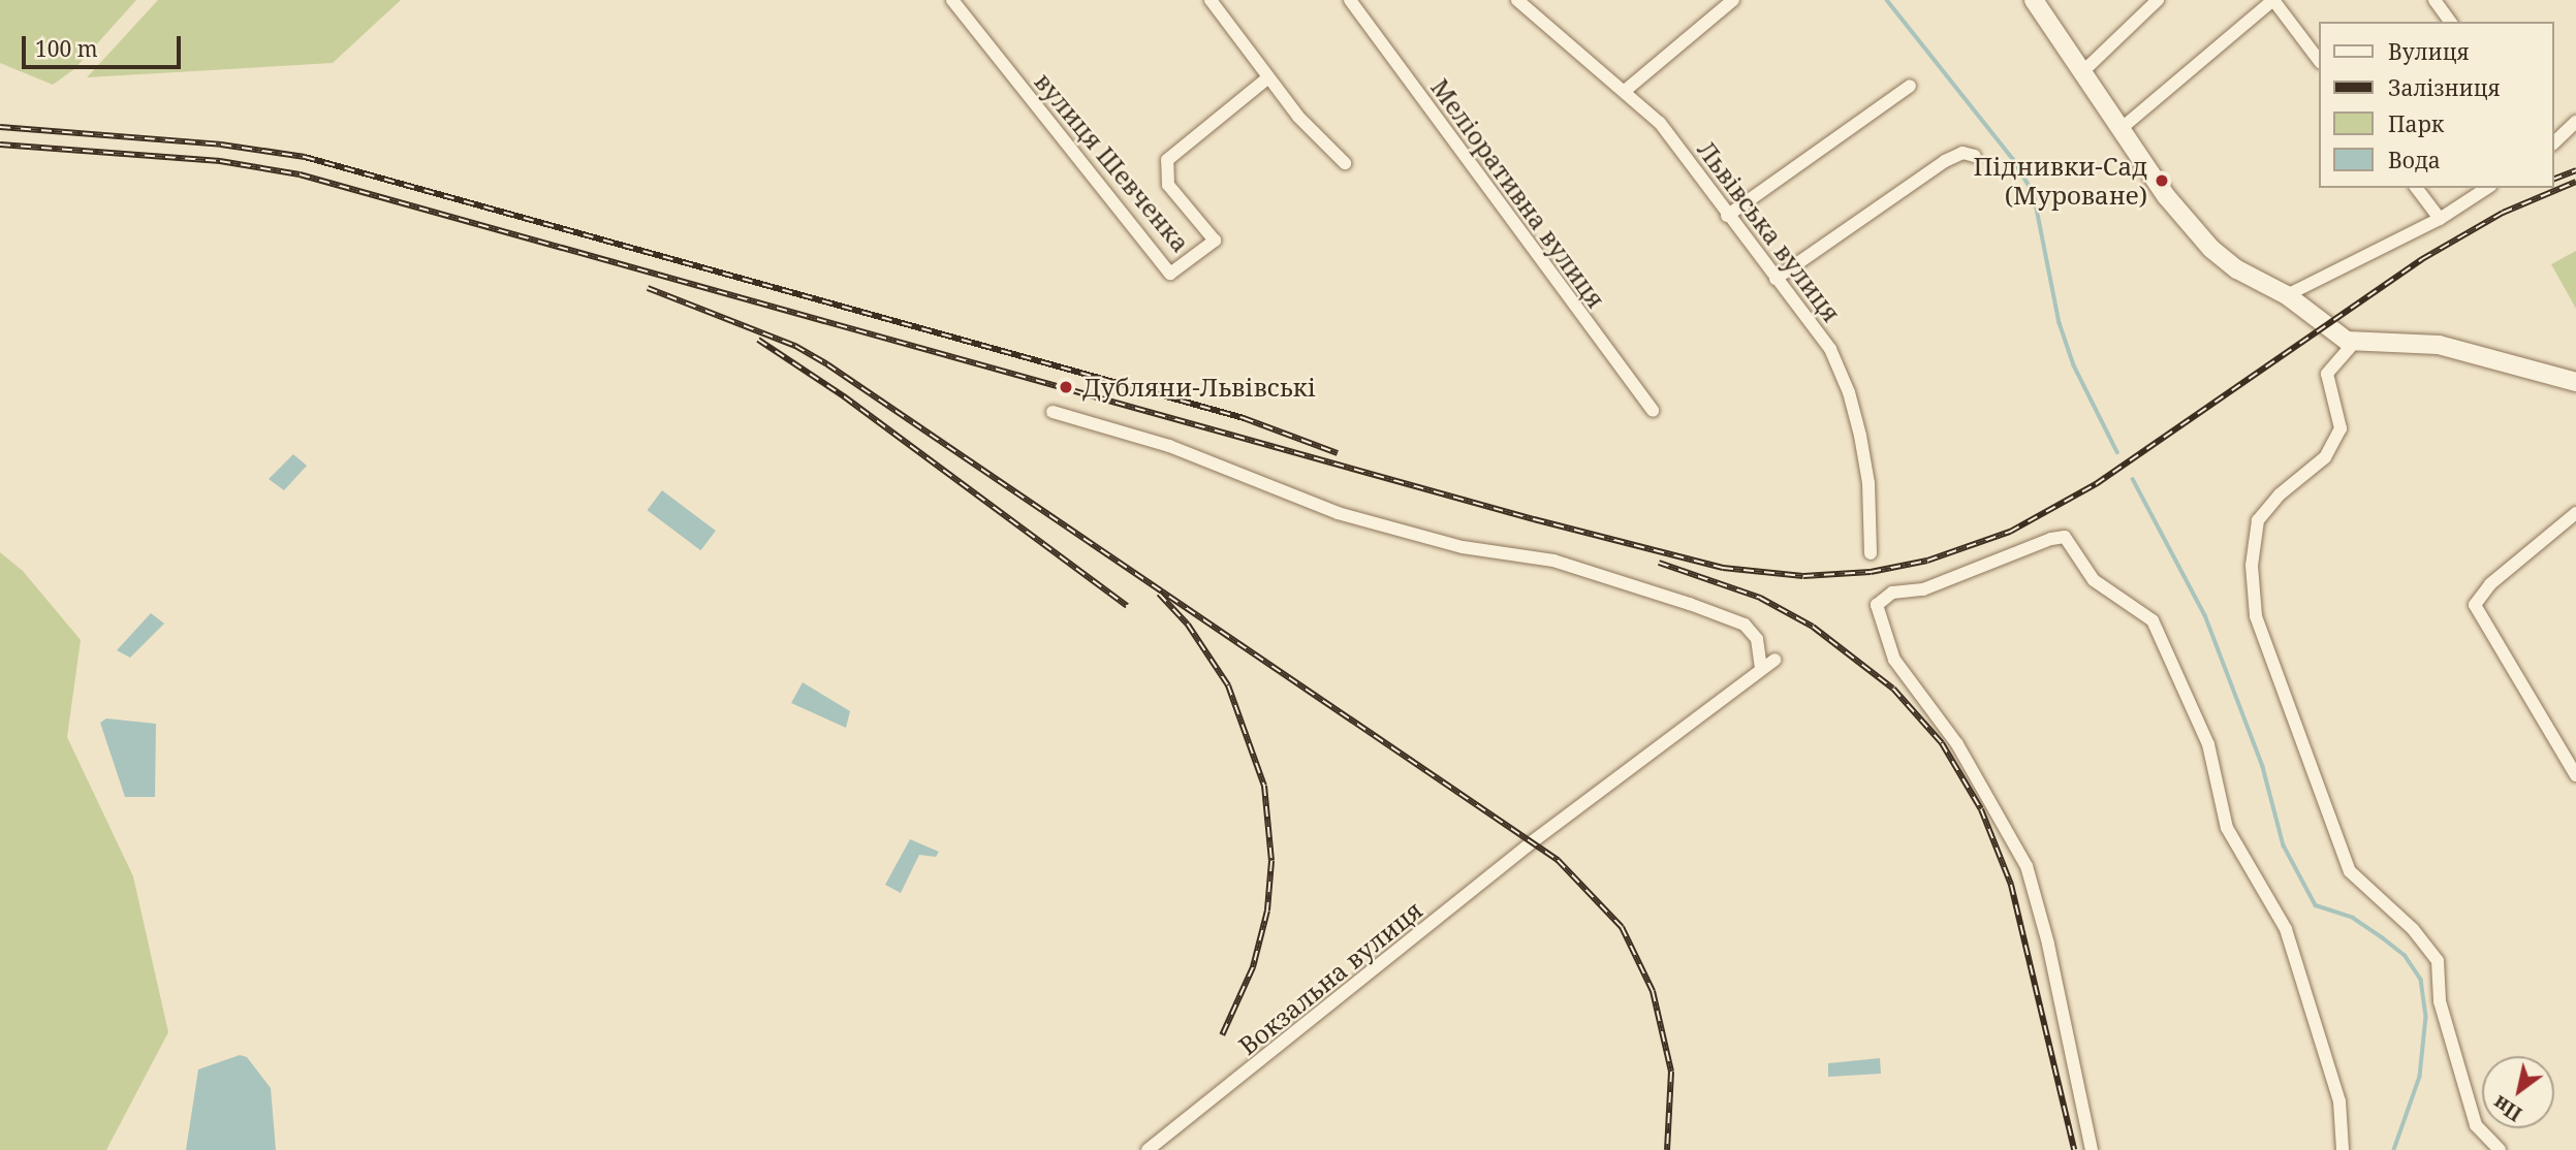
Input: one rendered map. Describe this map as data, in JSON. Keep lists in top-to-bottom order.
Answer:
{
  "streets": {
    "street": [
      "вулиця Шевченка",
      "Меліоративна вулиця",
      "Львівська вулиця",
      "Вокзальна вулиця"
    ]
  },
  "places": ["Піднивки-Сад (Муроване)", "Дубляни-Львівські"],
  "legend": [
    "Вулиця",
    "Залізниця",
    "Парк",
    "Вода"
  ],
  "scale_bar": "100 m",
  "north": "bottom left"
}
